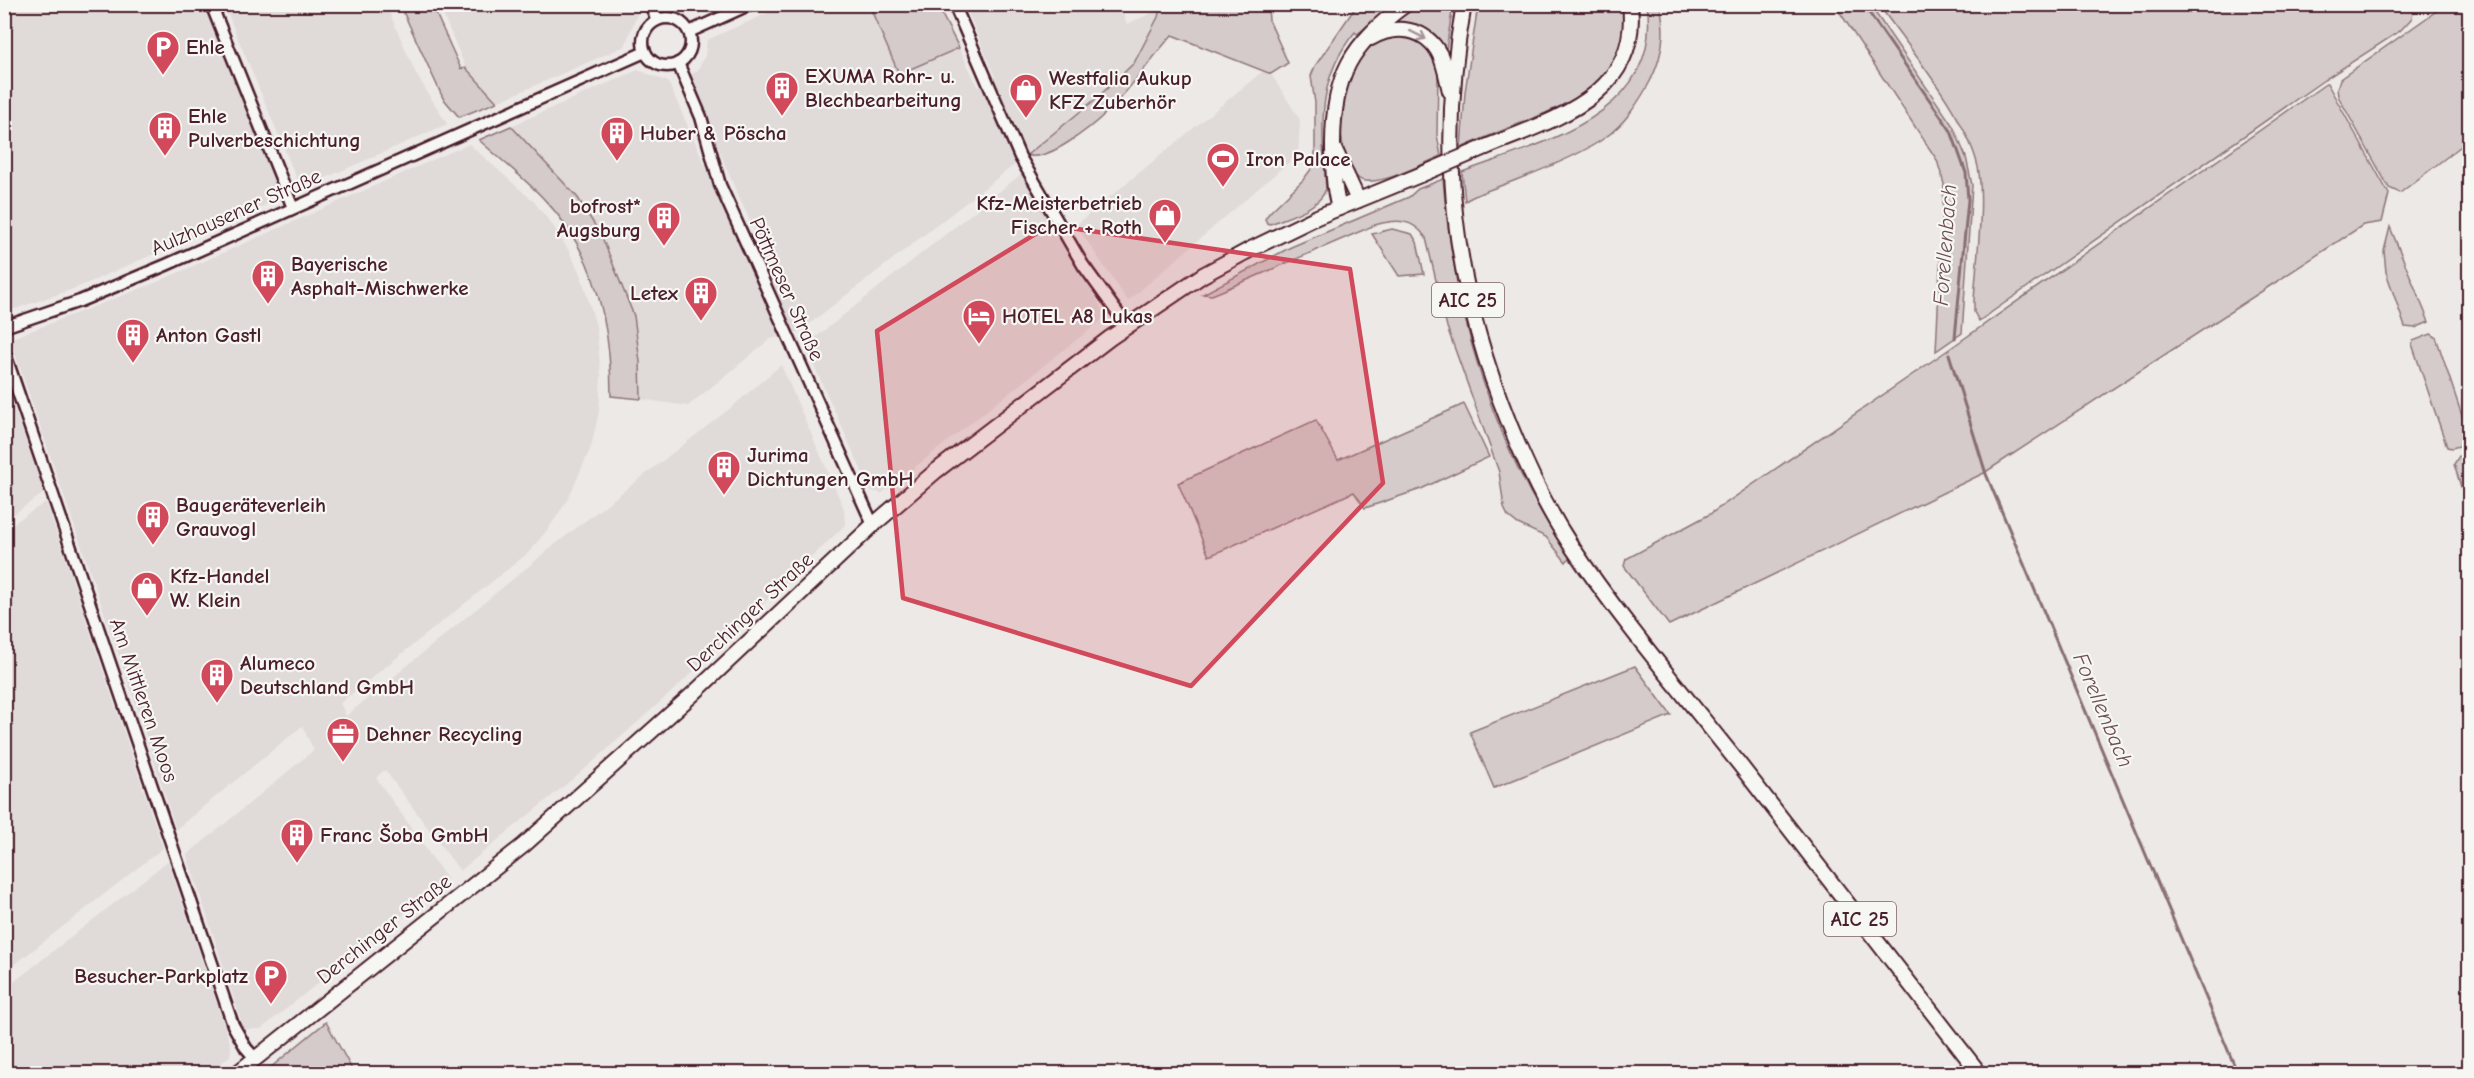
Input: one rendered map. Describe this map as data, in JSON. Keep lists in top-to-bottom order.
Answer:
{
  "streets": {
    "main road": ["AIC 25", "Derchinger Straße"],
    "street": ["Aulzhausener Straße", "Pöttmeser Straße", "Am Mittleren Moos"]
  },
  "crossings": [
    ["Aulzhausener Straße", "Pöttmeser Straße"],
    ["Pöttmeser Straße", "Derchinger Straße"],
    ["Derchinger Straße", "Am Mittleren Moos"]
  ],
  "water": ["Forellenbach"],
  "places": {
    "parking": ["Ehle", "Besucher-Parkplatz"],
    "building": [
      "EXUMA Rohr- u. Blechbearbeitung",
      "Ehle Pulverbeschichtung",
      "Huber & Pöscha",
      "bofrost* Augsburg",
      "Bayerische Asphalt-Mischwerke",
      "Letex",
      "Anton Gastl",
      "Jurima Dichtungen GmbH",
      "Baugeräteverleih Grauvogl",
      "Alumeco Deutschland GmbH",
      "Franc Šoba GmbH"
    ],
    "shop": ["Westfalia Aukup KFZ Zuberhör", "Kfz-Meisterbetrieb Fischer + Roth", "Kfz-Handel W. Klein"],
    "sports": ["Iron Palace"],
    "hotel": ["HOTEL A8 Lukas"],
    "office": ["Dehner Recycling"]
  }
}
